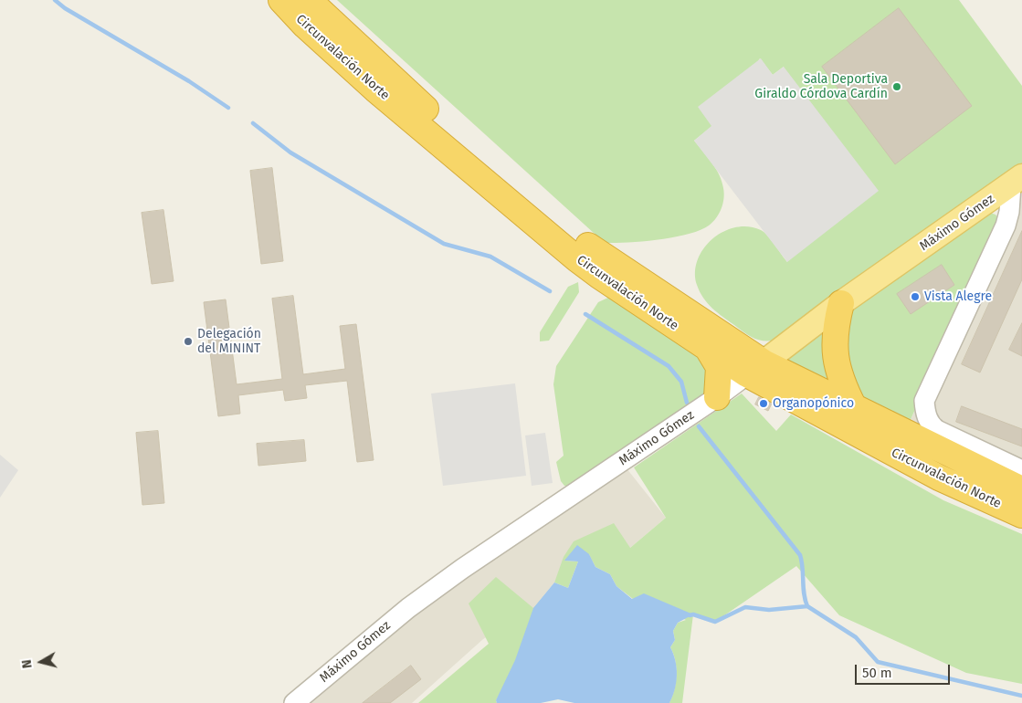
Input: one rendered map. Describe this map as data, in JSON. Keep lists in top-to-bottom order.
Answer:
{
  "streets": {
    "highway": ["Circunvalación Norte"],
    "main road": ["Máximo Gómez"]
  },
  "crossings": [
    ["Circunvalación Norte", "Máximo Gómez"]
  ],
  "places": [
    "Sala Deportiva Giraldo Córdova Cardín",
    "Vista Alegre",
    "Delegación del MININT",
    "Organopónico"
  ],
  "scale_bar": "50 m",
  "north": "left"
}
